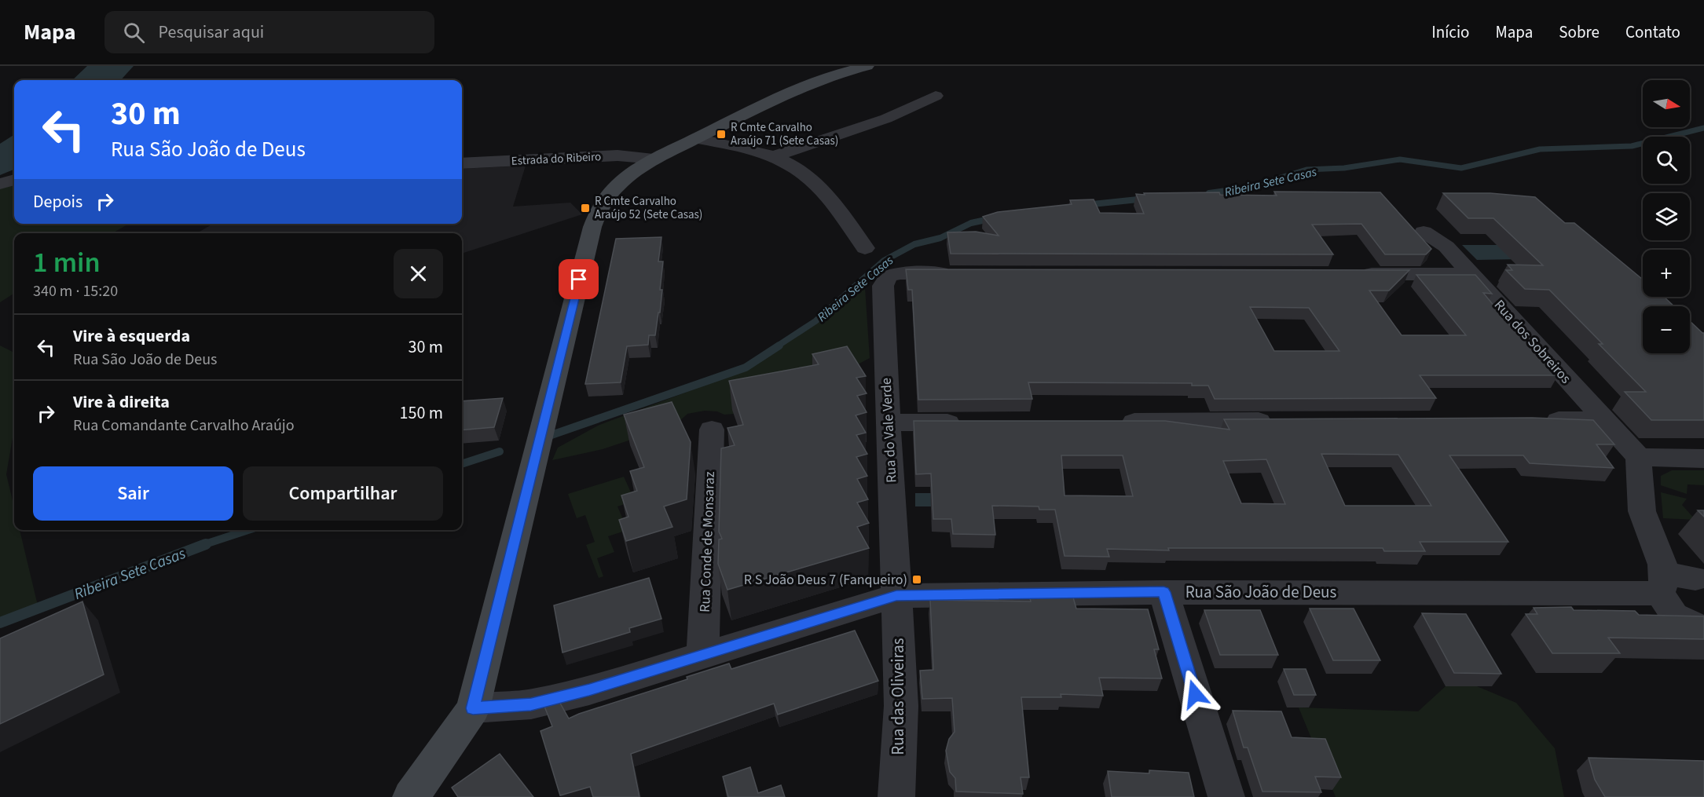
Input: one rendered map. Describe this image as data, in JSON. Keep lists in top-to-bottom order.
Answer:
{
  "streets": {
    "street": [
      "Estrada do Ribeiro",
      "Rua dos Sobreiros",
      "Rua do Vale Verde",
      "Rua Conde de Monsaraz",
      "Rua São João de Deus",
      "Rua das Oliveiras"
    ]
  },
  "crossings": [
    ["Rua do Vale Verde", "Rua São João de Deus"],
    ["Rua do Vale Verde", "Rua das Oliveiras"],
    ["Rua Conde de Monsaraz", "Rua São João de Deus"],
    ["Rua São João de Deus", "Rua das Oliveiras"]
  ],
  "water": ["Ribeira Sete Casas"],
  "places": {
    "transit": ["R Cmte Carvalho Araújo 71 (Sete Casas)", "R Cmte Carvalho Araújo 52 (Sete Casas)", "R S João Deus 7 (Fanqueiro)"]
  },
  "north": "right",
  "page": {
    "header": "Mapa",
    "search": "Pesquisar aqui",
    "nav": [
      "Início",
      "Mapa",
      "Sobre",
      "Contato"
    ],
    "map_buttons": ["+", "−"],
    "turn": ["30 m", "Rua São João de Deus"],
    "then": "Depois",
    "heading": ["1 min", "340 m · 15:20"],
    "list": [
      {
        "name": "Vire à esquerda",
        "note": "Rua São João de Deus",
        "value": "30 m"
      },
      {
        "name": "Vire à direita",
        "note": "Rua Comandante Carvalho Araújo",
        "value": "150 m"
      }
    ],
    "buttons": ["Sair", "Compartilhar"]
  }
}
